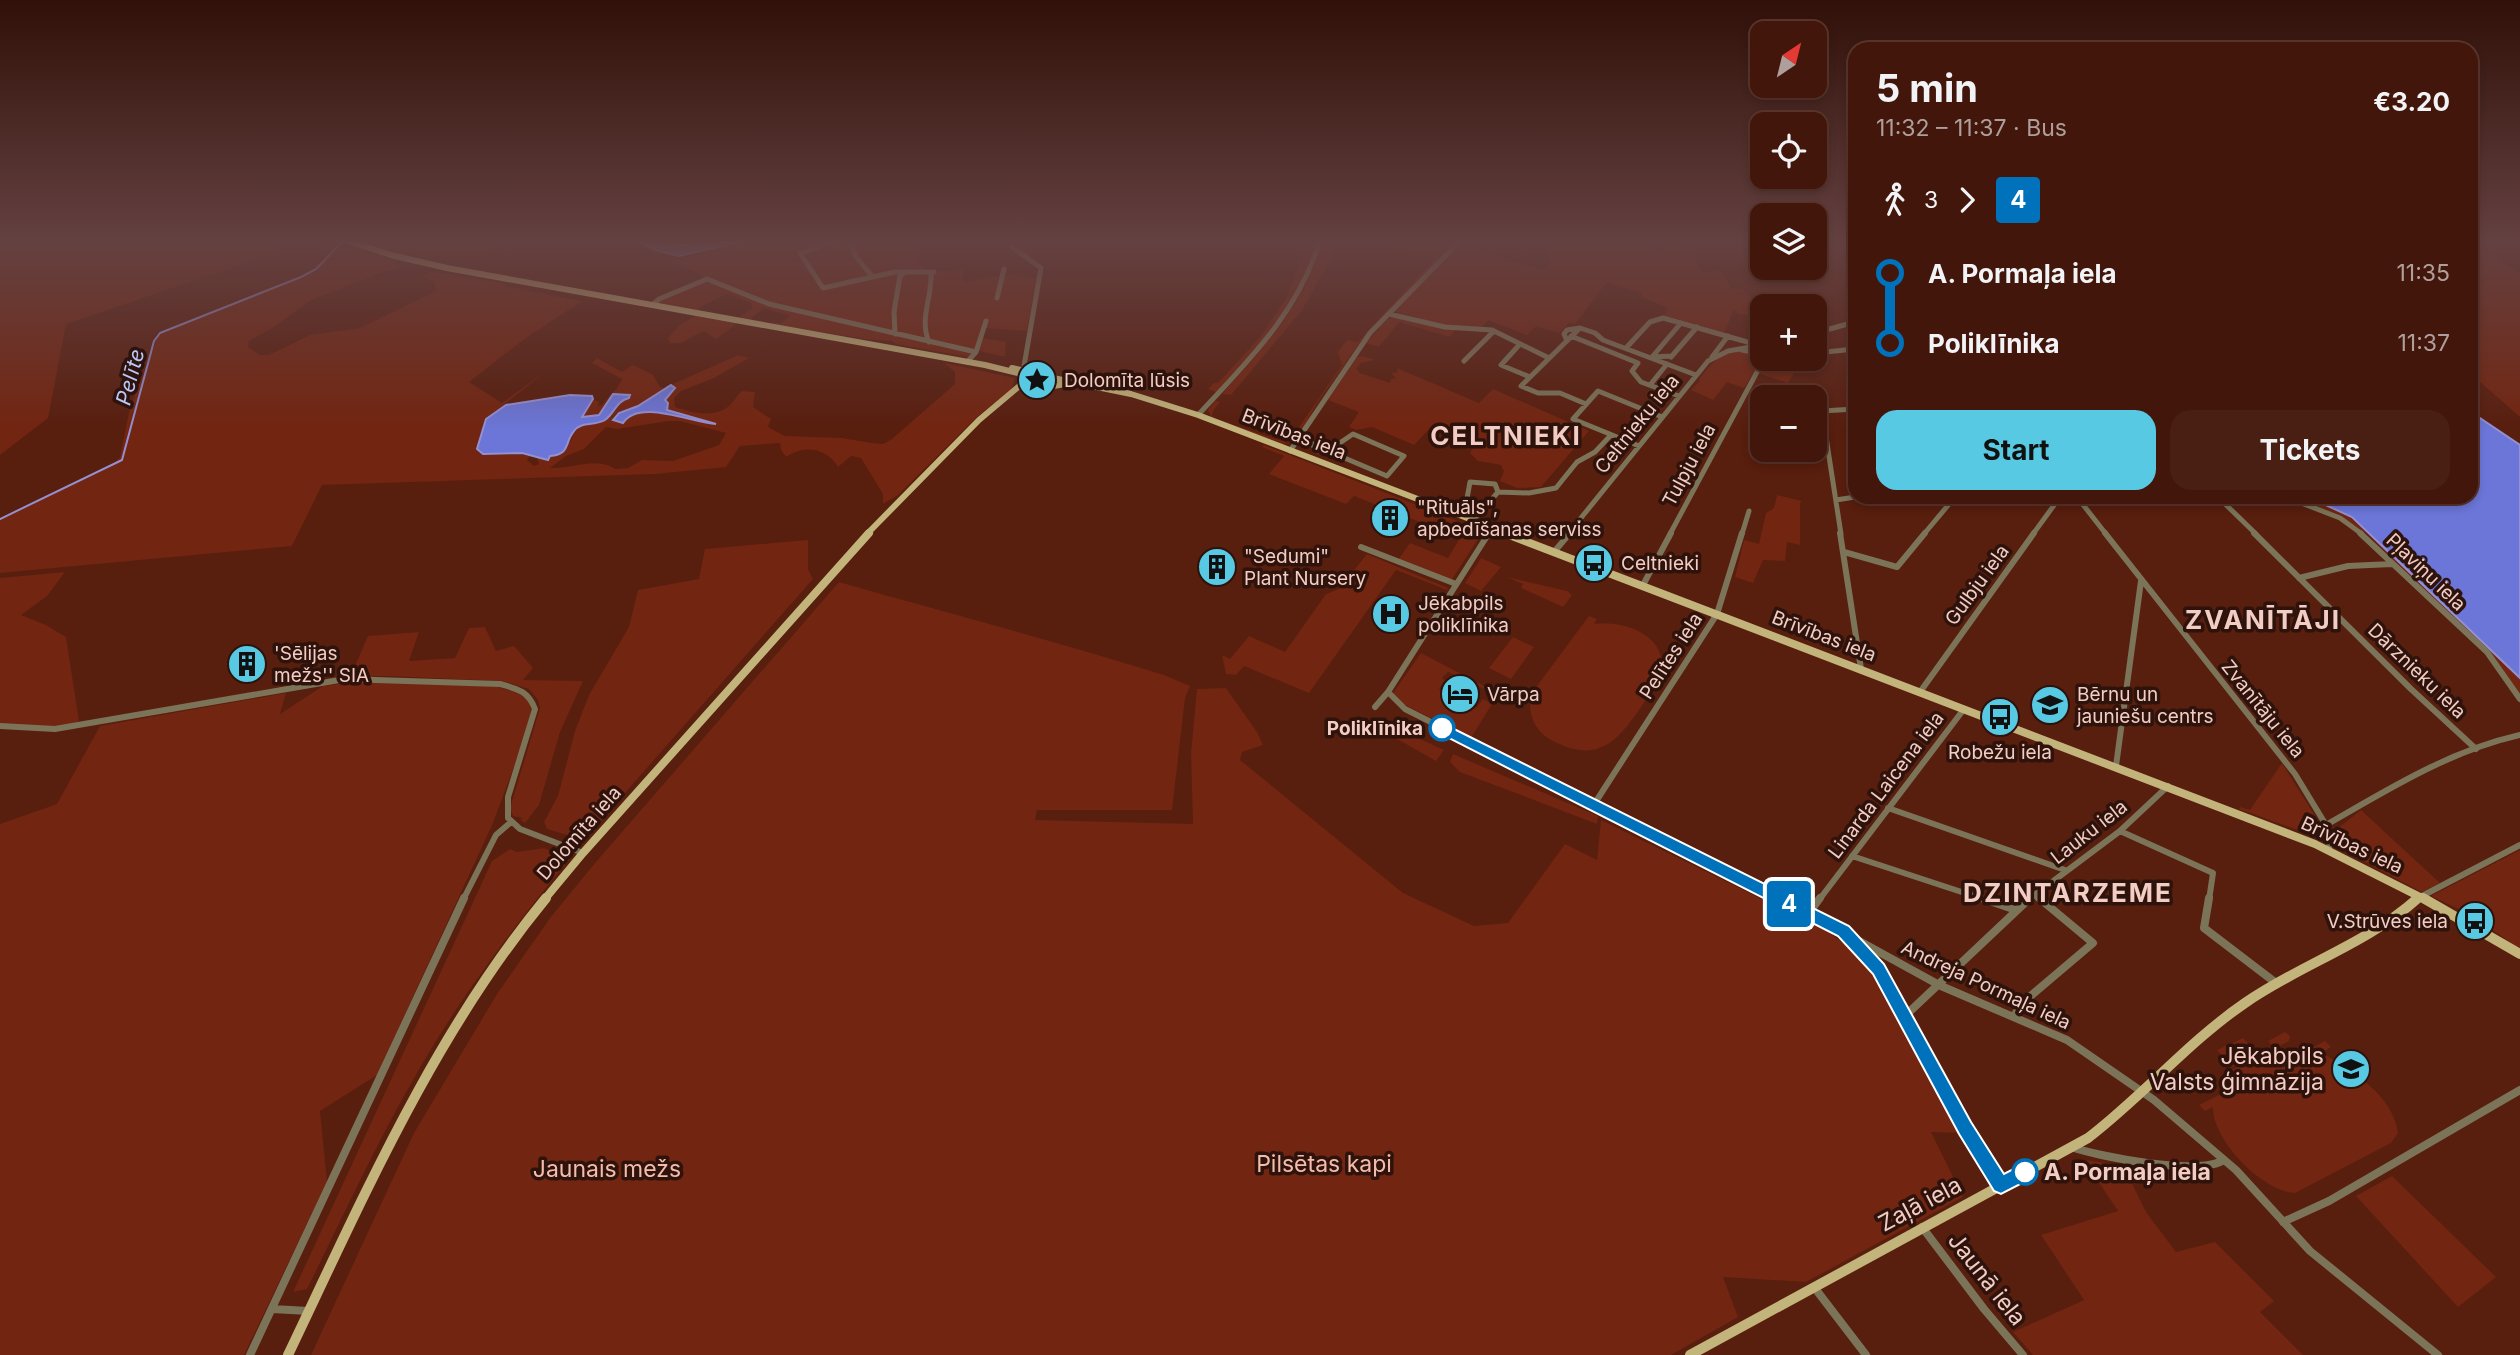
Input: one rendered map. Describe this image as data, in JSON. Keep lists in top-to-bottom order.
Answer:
{
  "streets": {
    "main road": ["Brīvības iela", "Dolomīta iela", "Zaļā iela"],
    "street": [
      "Celtnieku iela",
      "Tulpju iela",
      "Pļaviņu iela",
      "Gulbju iela",
      "Pelītes iela",
      "Dārznieku iela",
      "Zvanītāju iela",
      "Linarda Laicena iela",
      "Lauku iela",
      "Andreja Pormaļa iela",
      "Jaunā iela"
    ]
  },
  "crossings": [
    ["Celtnieku iela", "Brīvības iela"],
    ["Brīvības iela", "Tulpju iela"],
    ["Brīvības iela", "Gulbju iela"],
    ["Brīvības iela", "Pelītes iela"],
    ["Brīvības iela", "Zvanītāju iela"],
    ["Brīvības iela", "Linarda Laicena iela"],
    ["Brīvības iela", "Lauku iela"],
    ["Brīvības iela", "Dolomīta iela"],
    ["Brīvības iela", "Zaļā iela"],
    ["Pelītes iela", "Andreja Pormaļa iela"],
    ["Linarda Laicena iela", "Andreja Pormaļa iela"],
    ["Lauku iela", "Andreja Pormaļa iela"],
    ["Andreja Pormaļa iela", "Zaļā iela"],
    ["Zaļā iela", "Jaunā iela"]
  ],
  "districts": ["CELTNIEKI", "ZVANĪTĀJI", "DZINTARZEME"],
  "water": ["Pelīte"],
  "parks": ["Pilsētas kapi", "Jaunais mežs"],
  "places": {
    "place": ["Dolomīta lūsis"],
    "building": ["\"Rituāls\", apbedīšanas serviss", "\"Sedumi\" Plant Nursery", "'Sēlijas mežs'' SIA"],
    "bus stop": ["Celtnieki", "Robežu iela", "V.Strūves iela"],
    "hospital": ["Jēkabpils poliklīnika"],
    "hotel": ["Vārpa"],
    "school or university": ["Bērnu un jauniešu centrs", "Jēkabpils Valsts ģimnāzija"],
    "other": ["Poliklīnika", "A. Pormaļa iela"]
  },
  "lines": ["bus line 4"],
  "north": "top right",
  "page": {
    "on_map": "4",
    "map_buttons": ["+", "−"],
    "heading": ["5 min", "11:32 – 11:37 · Bus", "€3.20"],
    "legs": ["3", "4"],
    "list": [
      {
        "name": "A. Pormaļa iela",
        "value": "11:35"
      },
      {
        "name": "Poliklīnika",
        "value": "11:37"
      }
    ],
    "buttons": ["Start", "Tickets"]
  }
}
